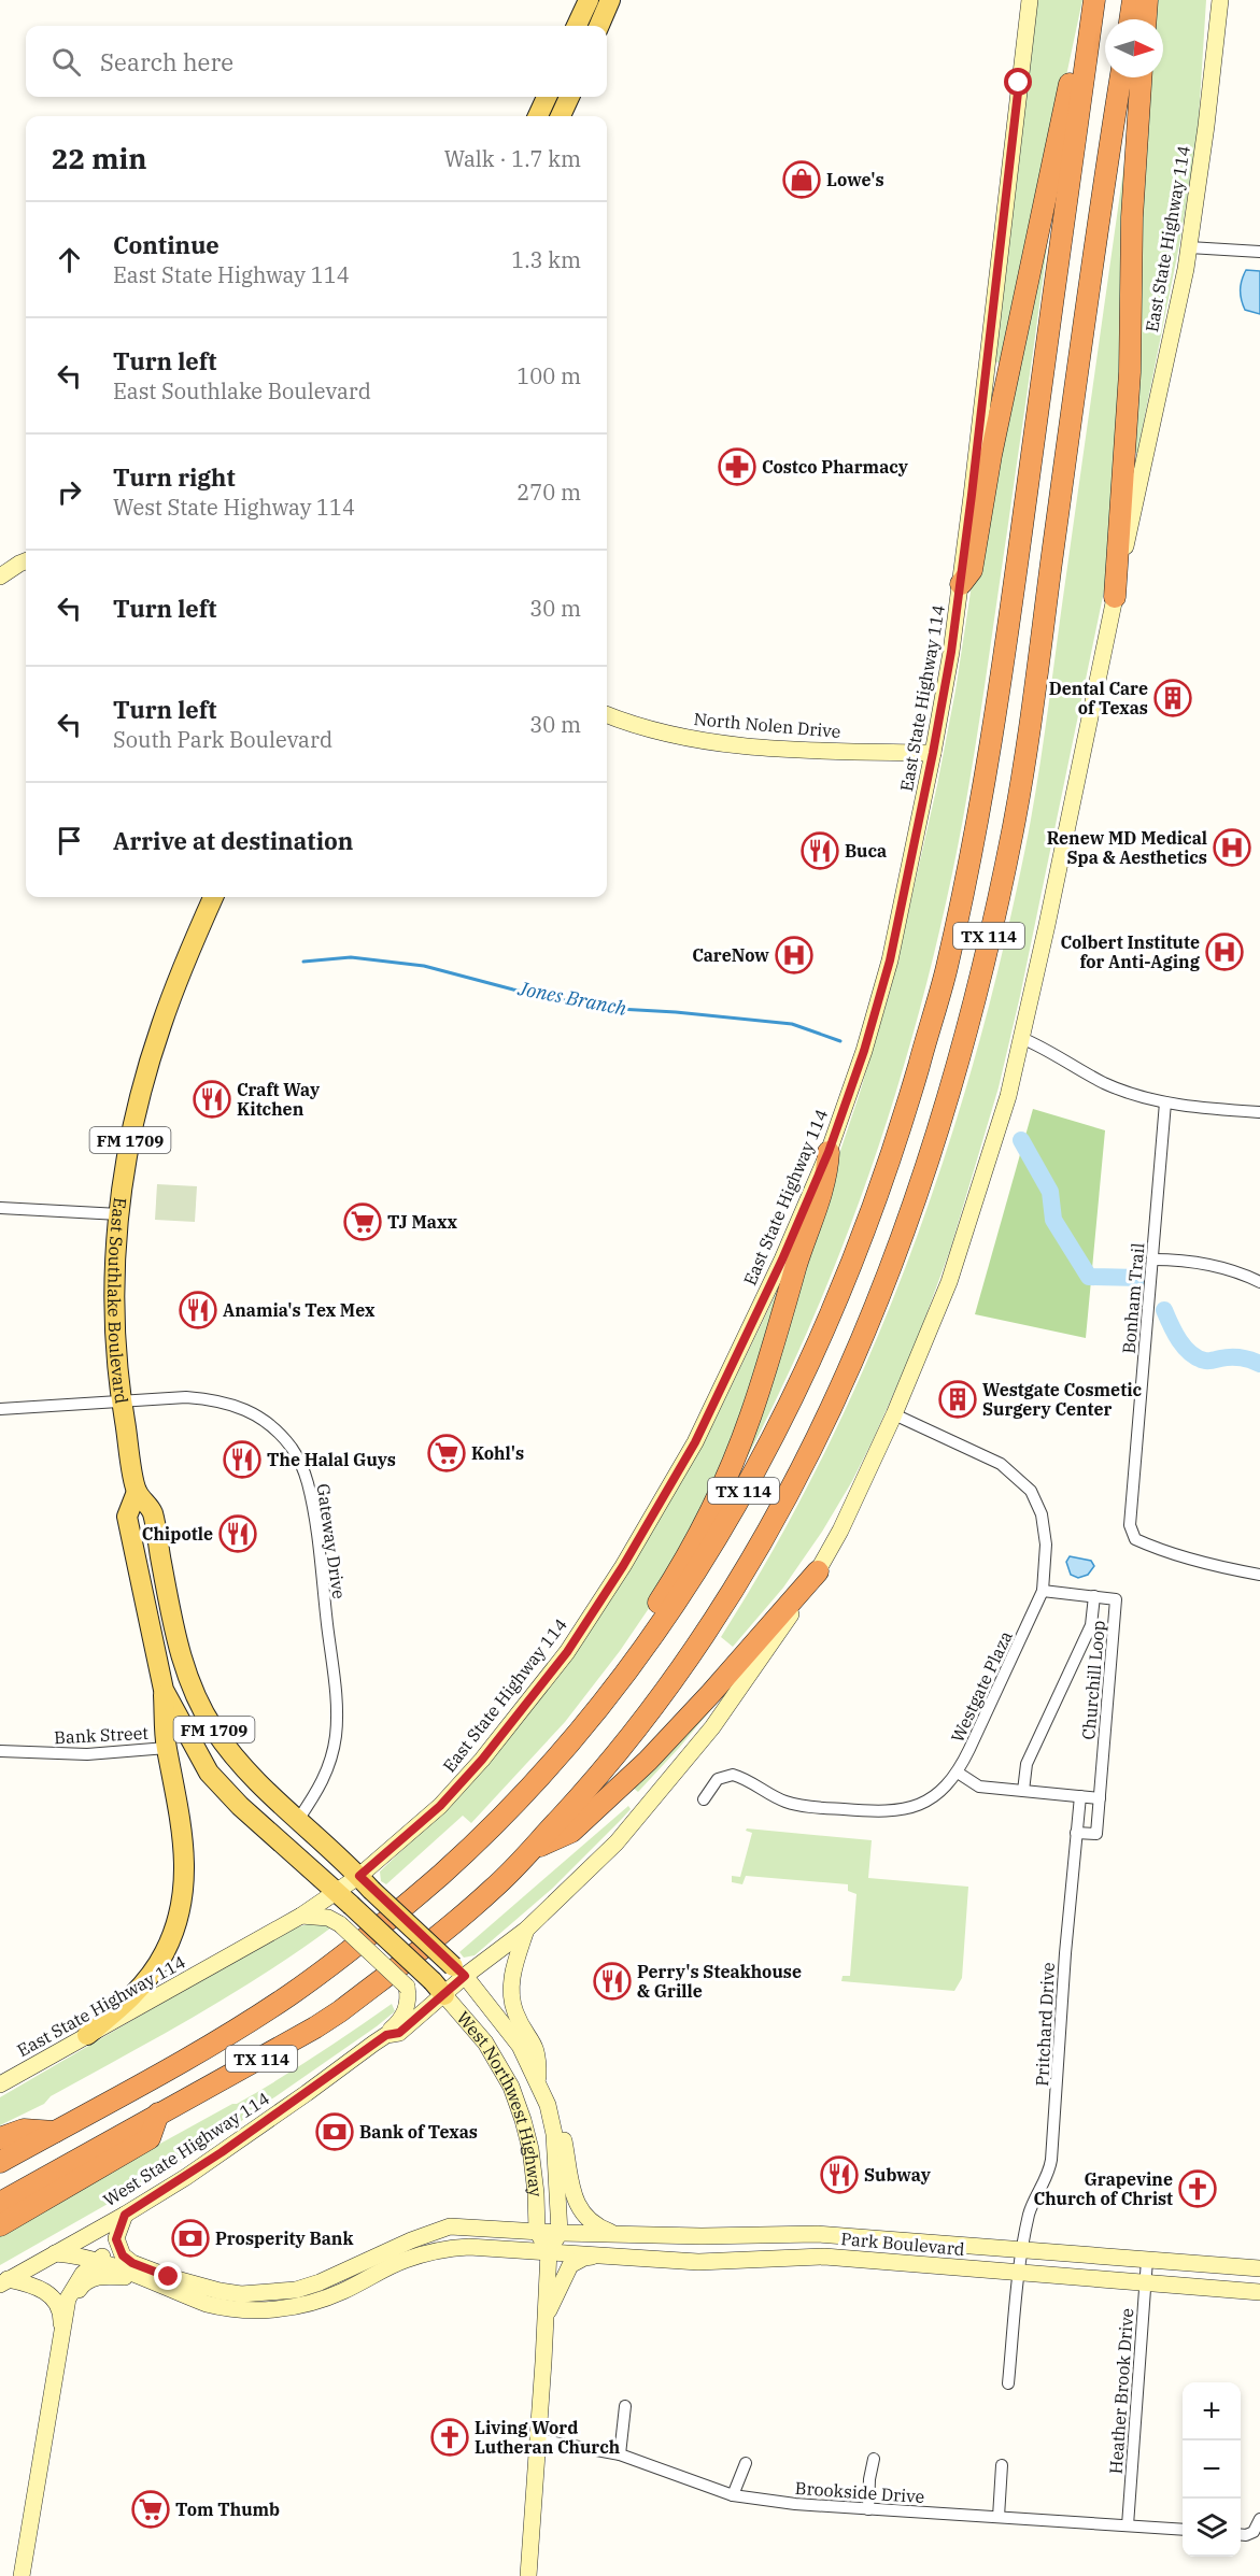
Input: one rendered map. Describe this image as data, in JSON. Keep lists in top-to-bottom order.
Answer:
{
  "streets": {
    "highway": ["TX 114"],
    "main road": [
      "East State Highway 114",
      "North Nolen Drive",
      "FM 1709",
      "East Southlake Boulevard",
      "West Northwest Highway",
      "West State Highway 114",
      "Park Boulevard"
    ],
    "street": [
      "Bonham Trail",
      "Gateway Drive",
      "Churchill Loop",
      "Westgate Plaza",
      "Bank Street",
      "Pritchard Drive",
      "Heather Brook Drive",
      "Brookside Drive"
    ]
  },
  "crossings": [
    ["East State Highway 114", "North Nolen Drive"],
    ["East State Highway 114", "East Southlake Boulevard"],
    ["East State Highway 114", "Westgate Plaza"],
    ["East State Highway 114", "West Northwest Highway"],
    ["East State Highway 114", "West State Highway 114"],
    ["East Southlake Boulevard", "Gateway Drive"],
    ["East Southlake Boulevard", "West Northwest Highway"],
    ["East Southlake Boulevard", "West State Highway 114"],
    ["Churchill Loop", "Westgate Plaza"],
    ["Churchill Loop", "Pritchard Drive"],
    ["Pritchard Drive", "Park Boulevard"],
    ["West Northwest Highway", "West State Highway 114"],
    ["West Northwest Highway", "Park Boulevard"],
    ["Park Boulevard", "Heather Brook Drive"],
    ["Heather Brook Drive", "Brookside Drive"]
  ],
  "water": ["Jones Branch"],
  "places": {
    "shop": ["Lowe's"],
    "pharmacy": ["Costco Pharmacy"],
    "building": ["Dental Care of Texas", "Westgate Cosmetic Surgery Center"],
    "hospital": ["Renew MD Medical Spa & Aesthetics", "Colbert Institute for Anti-Aging", "CareNow"],
    "restaurant": [
      "Buca",
      "Craft Way Kitchen",
      "Anamia's Tex Mex",
      "The Halal Guys",
      "Chipotle",
      "Perry's Steakhouse & Grille",
      "Subway"
    ],
    "supermarket": ["TJ Maxx", "Kohl's", "Tom Thumb"],
    "bank": ["Bank of Texas", "Prosperity Bank"],
    "church": ["Grapevine Church of Christ", "Living Word Lutheran Church"]
  },
  "north": "right",
  "page": {
    "search": "Search here",
    "heading": ["22 min", "Walk · 1.7 km"],
    "list": [
      ["Continue", "East State Highway 114", "1.3 km"],
      ["Turn left", "East Southlake Boulevard", "100 m"],
      ["Turn right", "West State Highway 114", "270 m"],
      ["Turn left", "30 m"],
      ["Turn left", "South Park Boulevard", "30 m"],
      "Arrive at destination"
    ],
    "map_buttons": ["+", "−"]
  }
}
